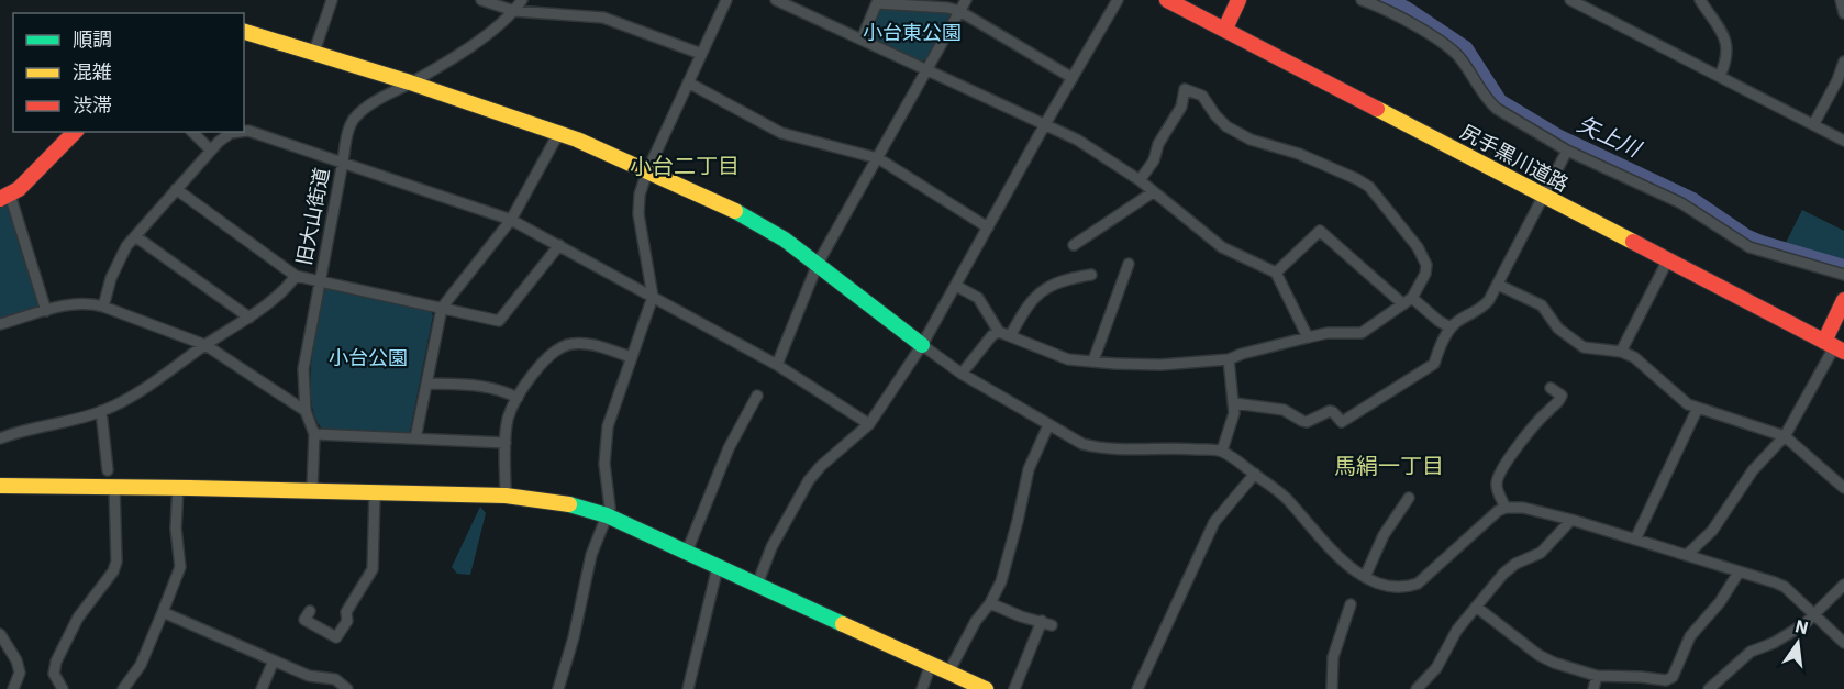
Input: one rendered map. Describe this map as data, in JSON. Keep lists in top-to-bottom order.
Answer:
{
  "streets": {
    "street": ["尻手黒川道路", "旧大山街道"]
  },
  "districts": ["小台二丁目", "馬絹一丁目"],
  "water": ["矢上川"],
  "parks": ["小台東公園", "小台公園"],
  "legend": ["順調", "混雑", "渋滞"],
  "north": "top"
}
